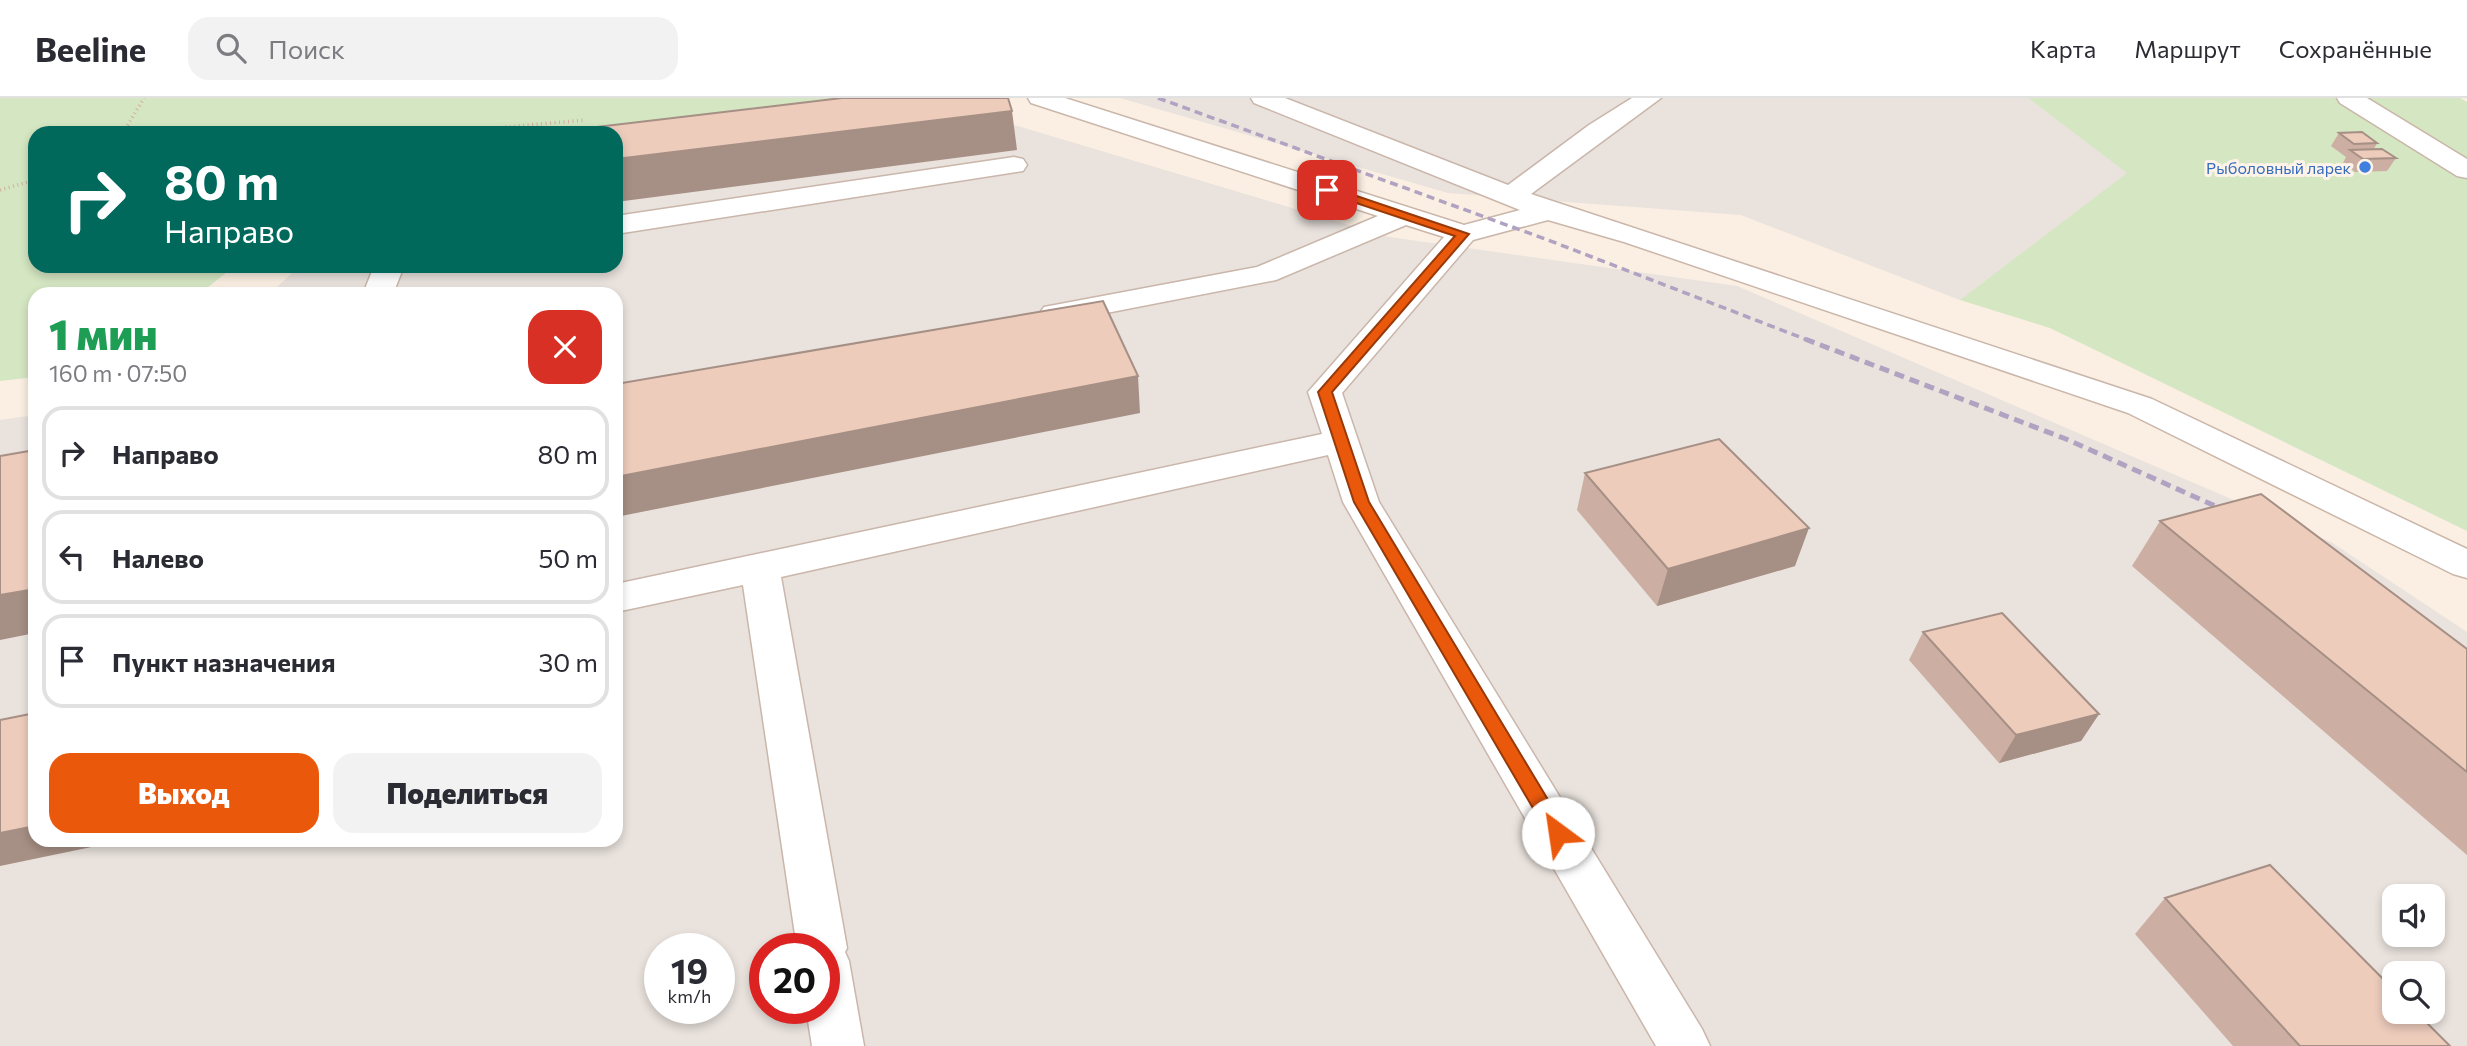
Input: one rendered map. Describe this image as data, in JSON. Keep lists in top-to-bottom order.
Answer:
{
  "places": ["Рыболовный ларек"],
  "page": {
    "header": "Beeline",
    "search": "Поиск",
    "nav": ["Карта", "Маршрут", "Сохранённые"],
    "turn": ["80 m", "Направо"],
    "heading": ["1 мин", "160 m · 07:50"],
    "list": [
      {
        "name": "Направо",
        "value": "80 m"
      },
      {
        "name": "Налево",
        "value": "50 m"
      },
      {
        "name": "Пункт назначения",
        "value": "30 m"
      }
    ],
    "buttons": ["Выход", "Поделиться"],
    "speed": "19 km/h",
    "limit": "20"
  }
}
